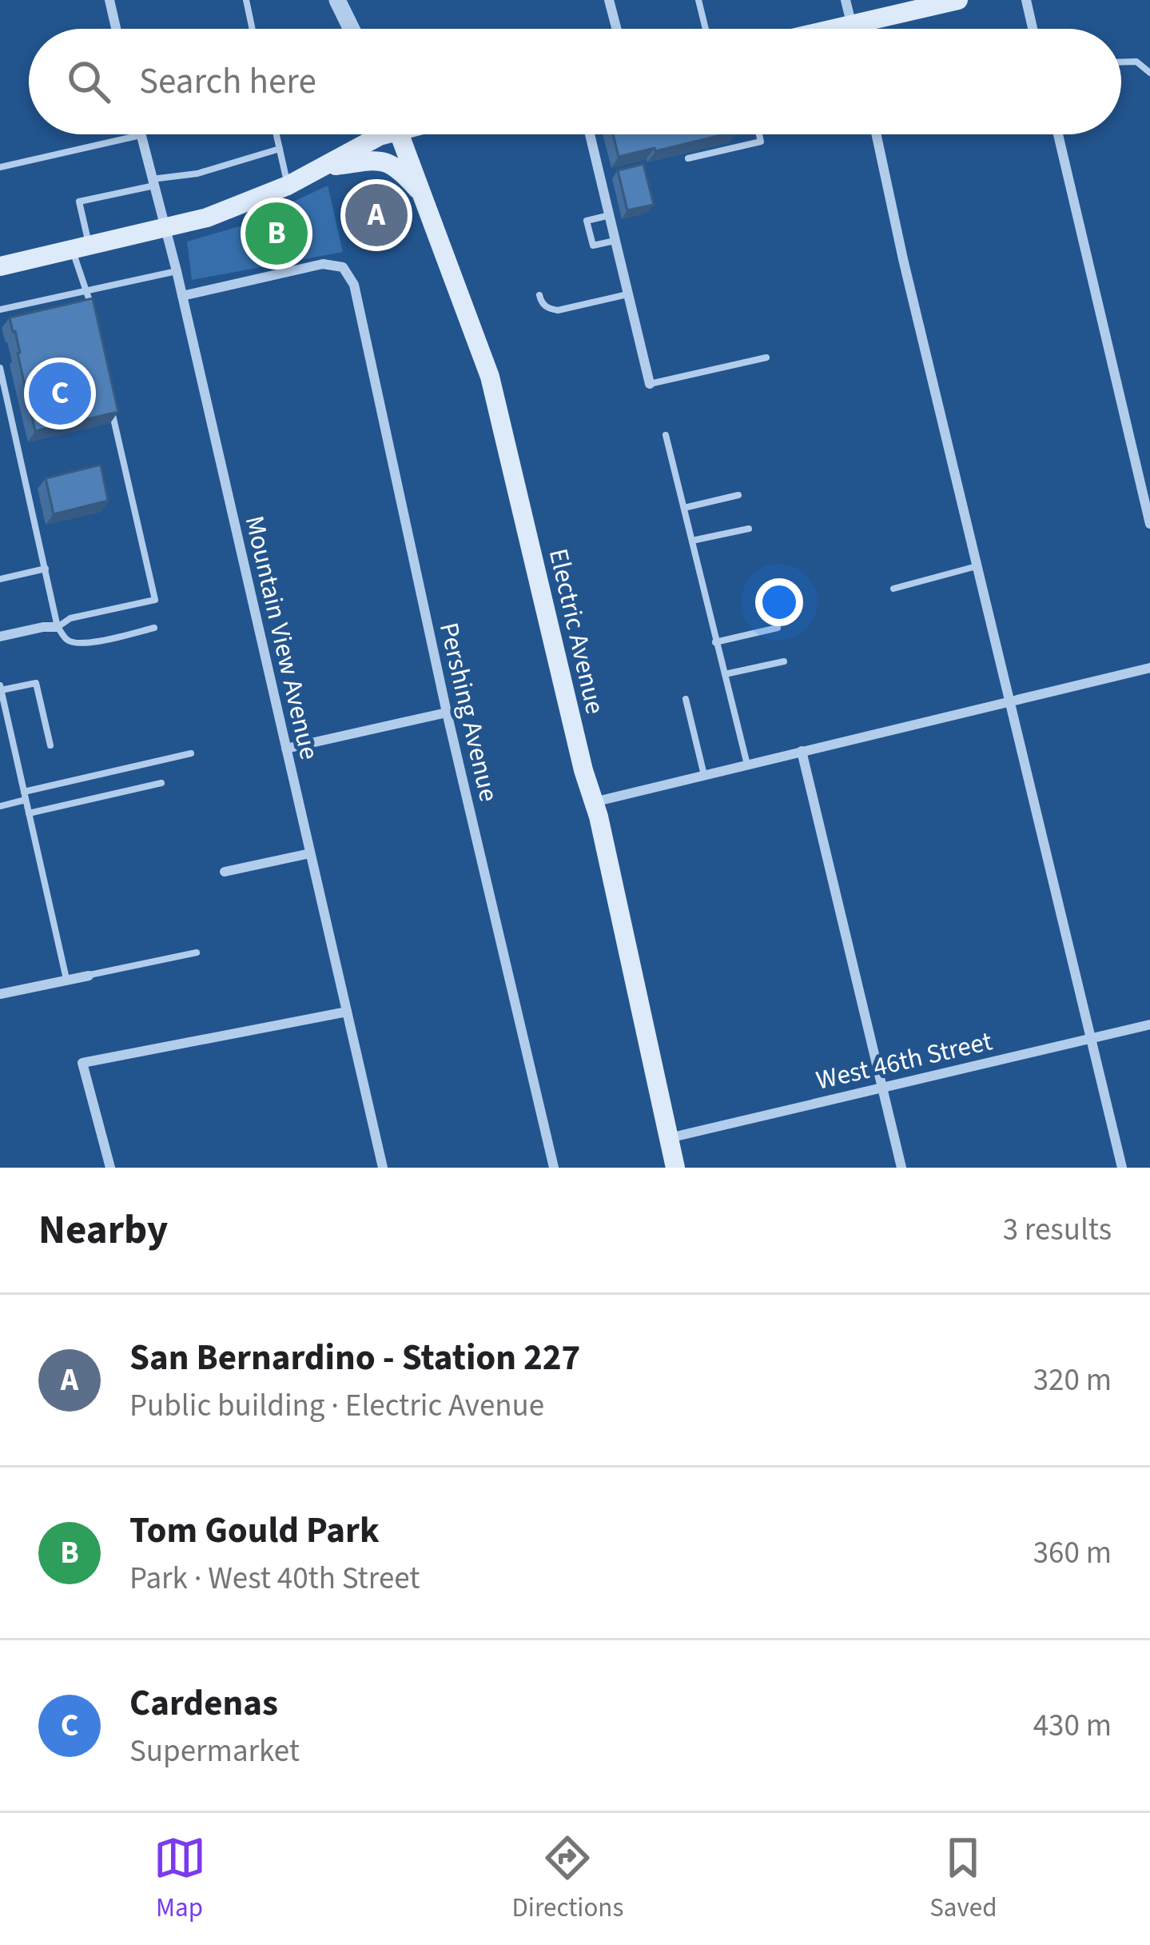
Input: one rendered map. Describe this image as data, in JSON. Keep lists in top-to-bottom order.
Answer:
{
  "streets": {
    "main road": ["Electric Avenue"],
    "street": ["Mountain View Avenue", "Pershing Avenue", "West 46th Street"]
  },
  "crossings": [
    ["Electric Avenue", "West 46th Street"],
    ["Mountain View Avenue", "Pershing Avenue"]
  ],
  "page": {
    "search": "Search here",
    "pins": ["A", "B", "C"],
    "heading": ["Nearby", "3 results"],
    "list": [
      {
        "mark": "A",
        "name": "San Bernardino - Station 227",
        "note": "Public building · Electric Avenue",
        "value": "320 m"
      },
      {
        "mark": "B",
        "name": "Tom Gould Park",
        "note": "Park · West 40th Street",
        "value": "360 m"
      },
      {
        "mark": "C",
        "name": "Cardenas",
        "note": "Supermarket",
        "value": "430 m"
      }
    ],
    "nav": ["Map", "Directions", "Saved"]
  }
}
